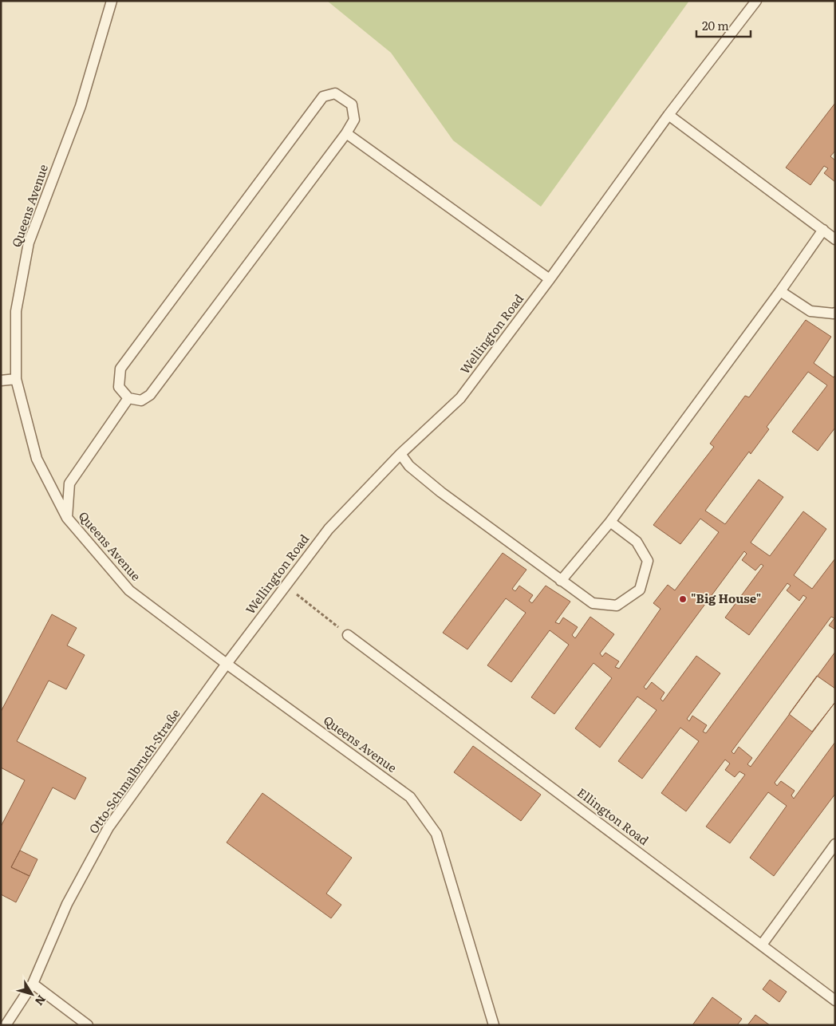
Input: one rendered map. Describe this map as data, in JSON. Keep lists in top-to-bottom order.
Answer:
{
  "streets": {
    "lane": [
      "Queens Avenue",
      "Wellington Road",
      "Otto-Schmalbruch-Straße",
      "Ellington Road"
    ]
  },
  "crossings": [
    ["Queens Avenue", "Wellington Road"],
    ["Queens Avenue", "Otto-Schmalbruch-Straße"],
    ["Wellington Road", "Otto-Schmalbruch-Straße"]
  ],
  "places": ["\"Big House\""],
  "scale_bar": "20 m",
  "north": "bottom right"
}
